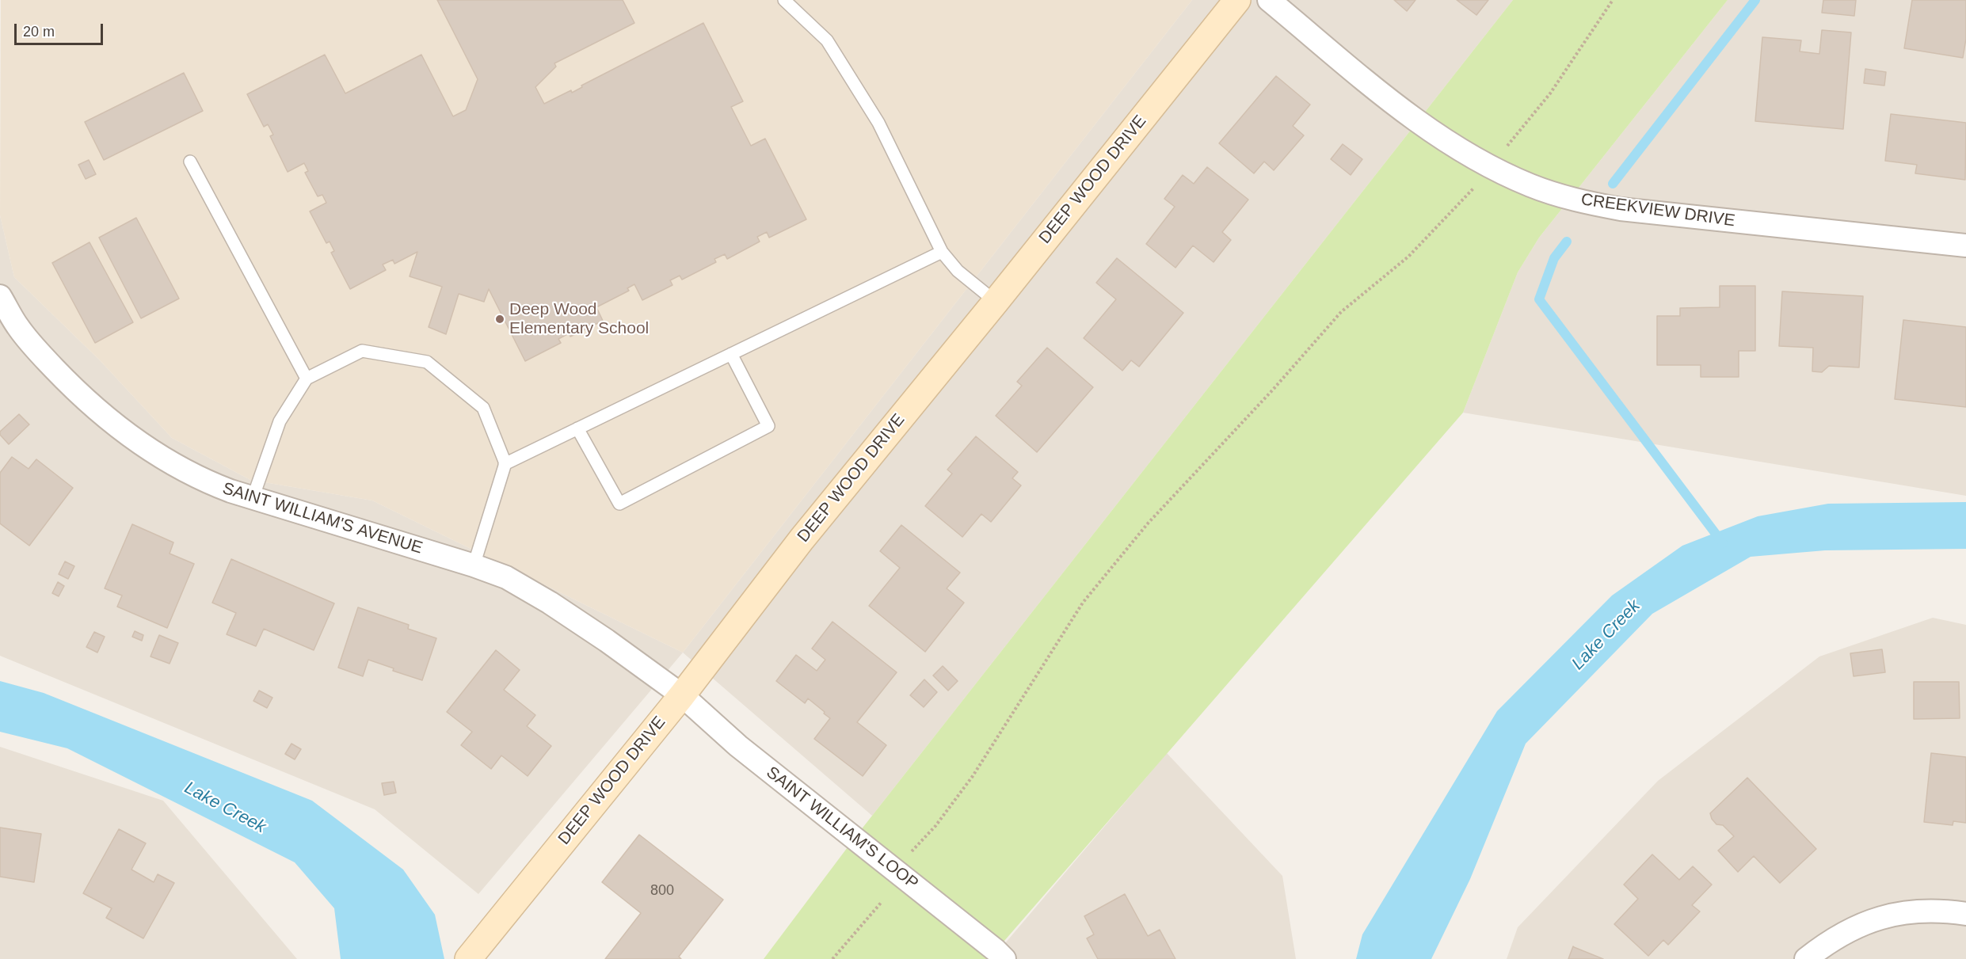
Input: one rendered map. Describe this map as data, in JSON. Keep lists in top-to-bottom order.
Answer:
{
  "streets": {
    "street": [
      "DEEP WOOD DRIVE",
      "CREEKVIEW DRIVE",
      "SAINT WILLIAM'S AVENUE",
      "SAINT WILLIAM'S LOOP"
    ]
  },
  "crossings": [
    ["DEEP WOOD DRIVE", "SAINT WILLIAM'S AVENUE"],
    ["DEEP WOOD DRIVE", "SAINT WILLIAM'S LOOP"],
    ["SAINT WILLIAM'S AVENUE", "SAINT WILLIAM'S LOOP"]
  ],
  "water": ["Lake Creek"],
  "places": ["Deep Wood Elementary School"],
  "house_numbers": ["800"],
  "scale_bar": "20 m"
}
